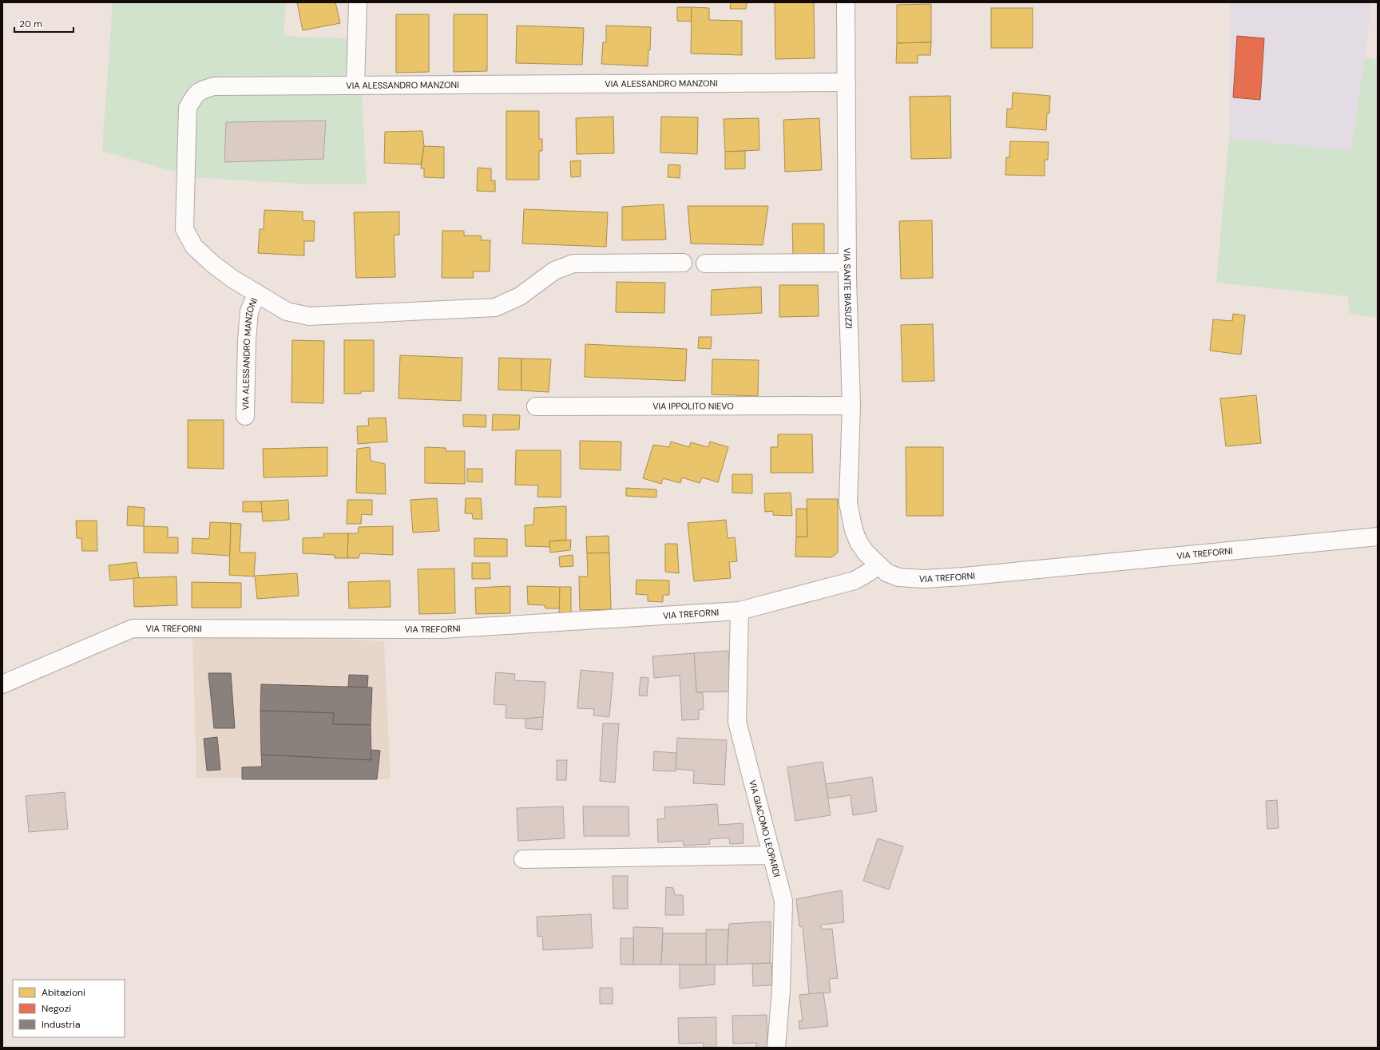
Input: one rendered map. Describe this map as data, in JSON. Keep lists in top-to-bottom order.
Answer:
{
  "streets": {
    "street": [
      "VIA ALESSANDRO MANZONI",
      "VIA SANTE BIASUZZI",
      "VIA IPPOLITO NIEVO",
      "VIA TREFORNI",
      "VIA GIACOMO LEOPARDI"
    ]
  },
  "crossings": [
    ["VIA ALESSANDRO MANZONI", "VIA SANTE BIASUZZI"],
    ["VIA SANTE BIASUZZI", "VIA IPPOLITO NIEVO"],
    ["VIA SANTE BIASUZZI", "VIA TREFORNI"],
    ["VIA TREFORNI", "VIA GIACOMO LEOPARDI"]
  ],
  "legend": ["Abitazioni", "Negozi", "Industria"],
  "scale_bar": "20 m"
}
